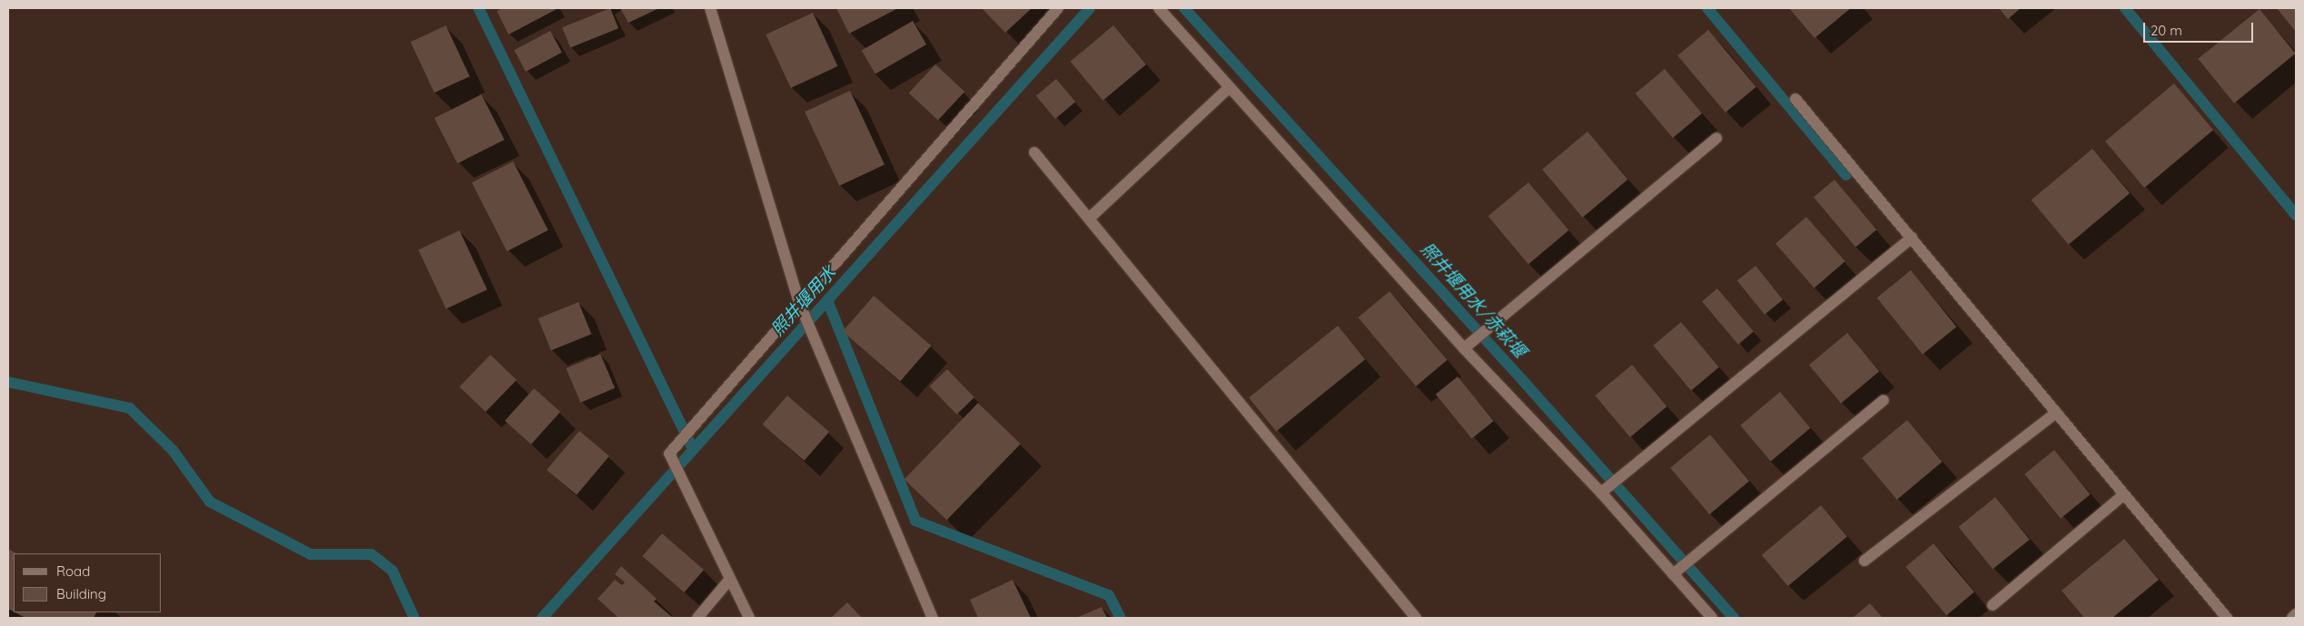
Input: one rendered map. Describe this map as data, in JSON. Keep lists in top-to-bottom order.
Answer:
{
  "water": ["照井堰用水/赤萩堰", "照井堰用水"],
  "legend": ["Road", "Building"],
  "scale_bar": "20 m"
}
